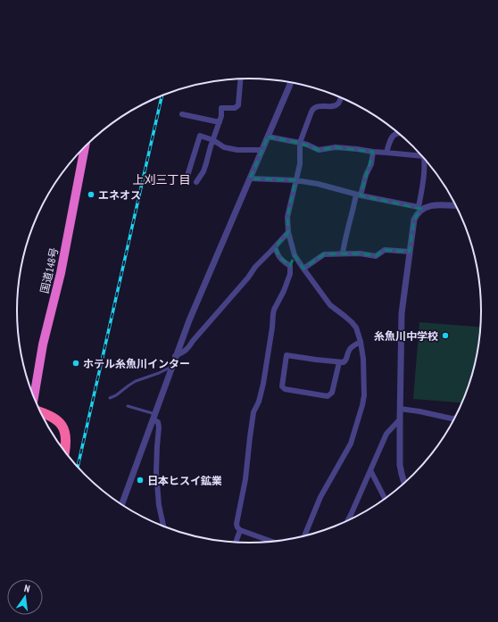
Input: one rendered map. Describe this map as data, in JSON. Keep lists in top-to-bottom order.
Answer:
{
  "streets": {
    "highway": ["国道148号"]
  },
  "districts": ["上刈三丁目"],
  "places": [
    "エネオス",
    "糸魚川中学校",
    "ホテル糸魚川インター",
    "日本ヒスイ鉱業"
  ],
  "north": "top"
}
